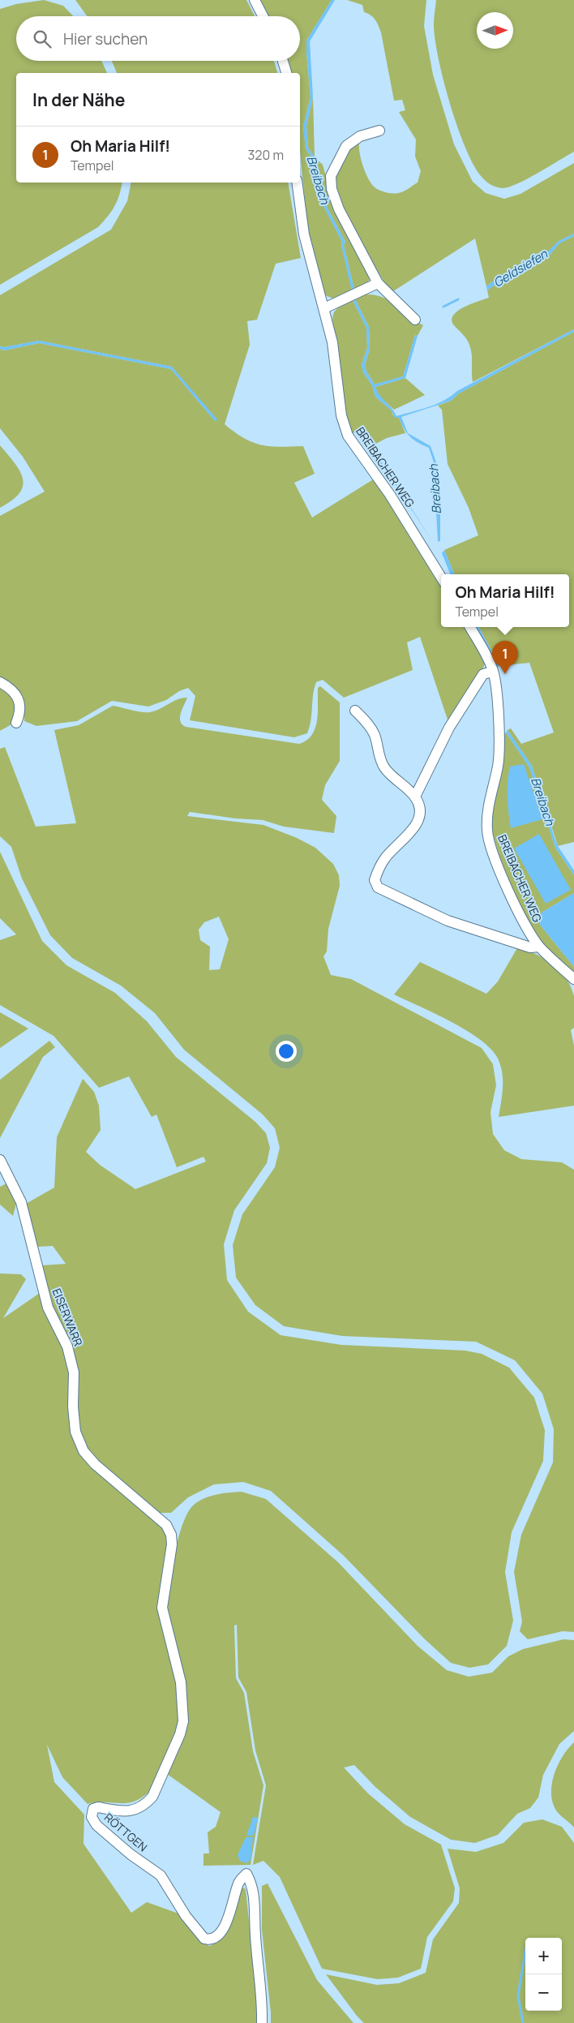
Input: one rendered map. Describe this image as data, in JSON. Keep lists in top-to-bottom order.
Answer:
{
  "streets": {
    "street": ["BREIBACHER WEG", "EISERWARR", "RÖTTGEN"]
  },
  "crossings": [
    ["EISERWARR", "RÖTTGEN"]
  ],
  "water": ["Breibach", "Geldsiefen"],
  "north": "right",
  "page": {
    "search": "Hier suchen",
    "heading": "In der Nähe",
    "list": [
      {
        "mark": "1",
        "name": "Oh Maria Hilf!",
        "note": "Tempel",
        "value": "320 m"
      }
    ],
    "popup": ["Oh Maria Hilf!", "Tempel"],
    "pins": "1",
    "map_buttons": ["+", "−"]
  }
}
